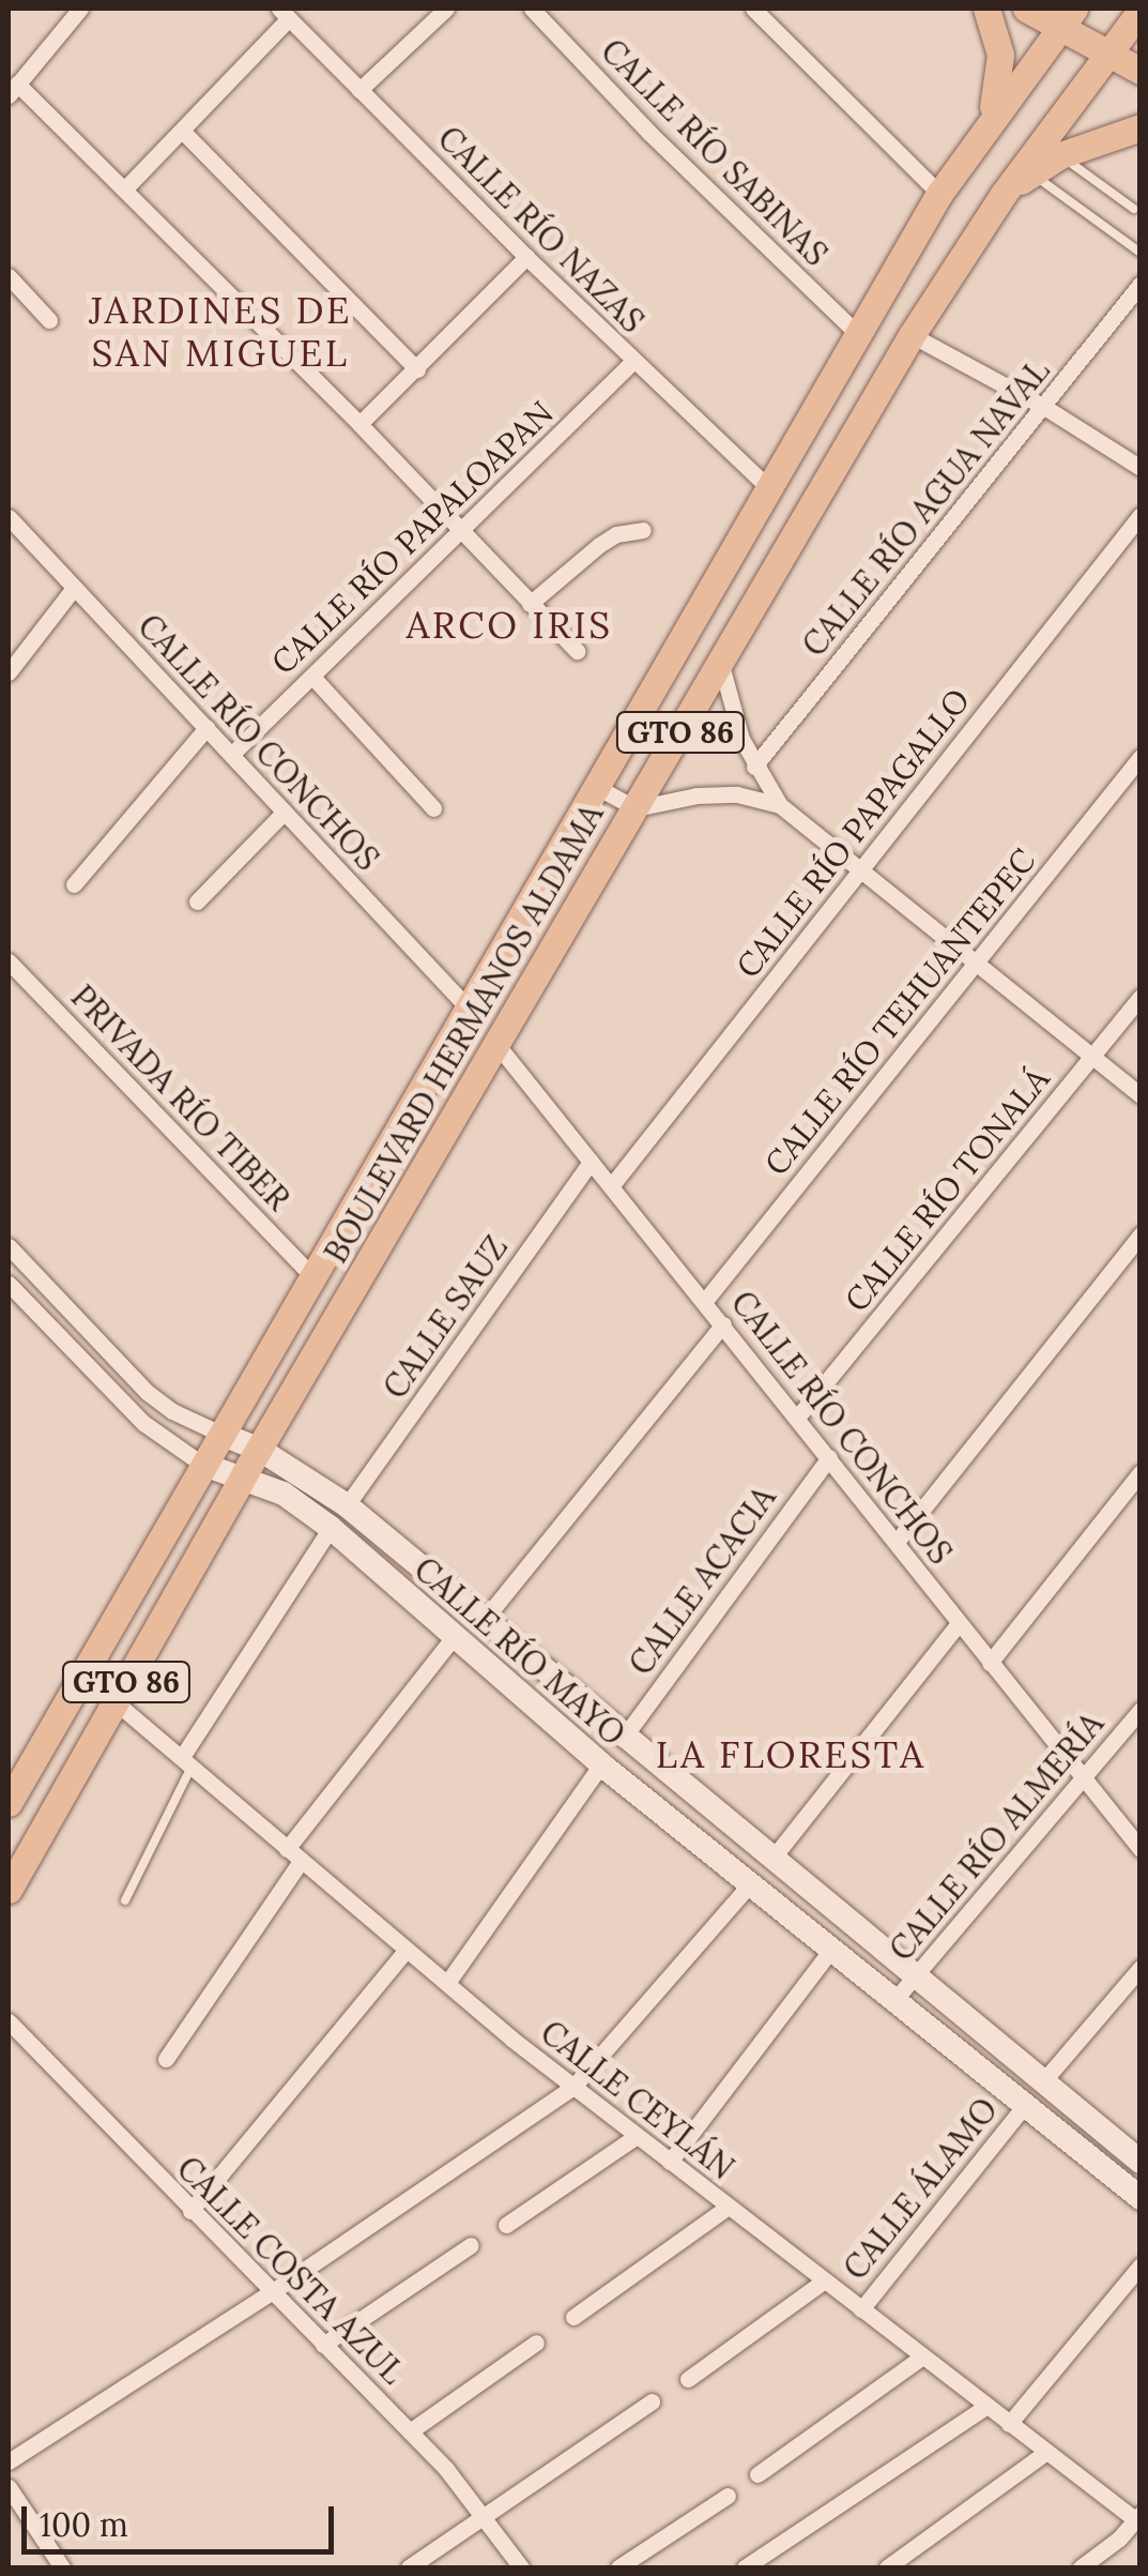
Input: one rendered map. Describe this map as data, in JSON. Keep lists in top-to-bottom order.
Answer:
{
  "streets": {
    "main road": ["GTO 86", "BOULEVARD HERMANOS ALDAMA"],
    "street": [
      "CALLE RÍO SABINAS",
      "CALLE RÍO NAZAS",
      "CALLE RÍO AGUA NAVAL",
      "CALLE RÍO PAPALOAPAN",
      "CALLE RÍO CONCHOS",
      "CALLE RÍO PAPAGALLO",
      "CALLE RÍO TEHUANTEPEC",
      "PRIVADA RÍO TIBER",
      "CALLE RÍO TONALÁ",
      "CALLE SAUZ",
      "CALLE ACACIA",
      "CALLE RÍO MAYO",
      "CALLE RÍO ALMERÍA",
      "CALLE CEYLÁN",
      "CALLE ÁLAMO",
      "CALLE COSTA AZUL"
    ]
  },
  "crossings": [
    ["CALLE RÍO SABINAS", "BOULEVARD HERMANOS ALDAMA"],
    ["CALLE RÍO NAZAS", "CALLE RÍO PAPALOAPAN"],
    ["CALLE RÍO NAZAS", "BOULEVARD HERMANOS ALDAMA"],
    ["CALLE RÍO PAPALOAPAN", "CALLE RÍO CONCHOS"],
    ["CALLE RÍO CONCHOS", "CALLE RÍO PAPAGALLO"],
    ["CALLE RÍO CONCHOS", "CALLE RÍO TEHUANTEPEC"],
    ["CALLE RÍO CONCHOS", "BOULEVARD HERMANOS ALDAMA"],
    ["CALLE RÍO CONCHOS", "CALLE RÍO TONALÁ"],
    ["CALLE RÍO CONCHOS", "CALLE SAUZ"],
    ["CALLE RÍO CONCHOS", "CALLE ACACIA"],
    ["CALLE RÍO CONCHOS", "CALLE RÍO ALMERÍA"],
    ["BOULEVARD HERMANOS ALDAMA", "PRIVADA RÍO TIBER"],
    ["BOULEVARD HERMANOS ALDAMA", "CALLE RÍO MAYO"],
    ["BOULEVARD HERMANOS ALDAMA", "CALLE CEYLÁN"],
    ["CALLE SAUZ", "CALLE RÍO MAYO"],
    ["CALLE ACACIA", "CALLE RÍO MAYO"],
    ["CALLE RÍO MAYO", "CALLE RÍO ALMERÍA"],
    ["CALLE RÍO MAYO", "CALLE ÁLAMO"],
    ["CALLE CEYLÁN", "CALLE ÁLAMO"]
  ],
  "districts": ["JARDINES DE SAN MIGUEL", "ARCO IRIS", "LA FLORESTA"],
  "scale_bar": "100 m"
}
